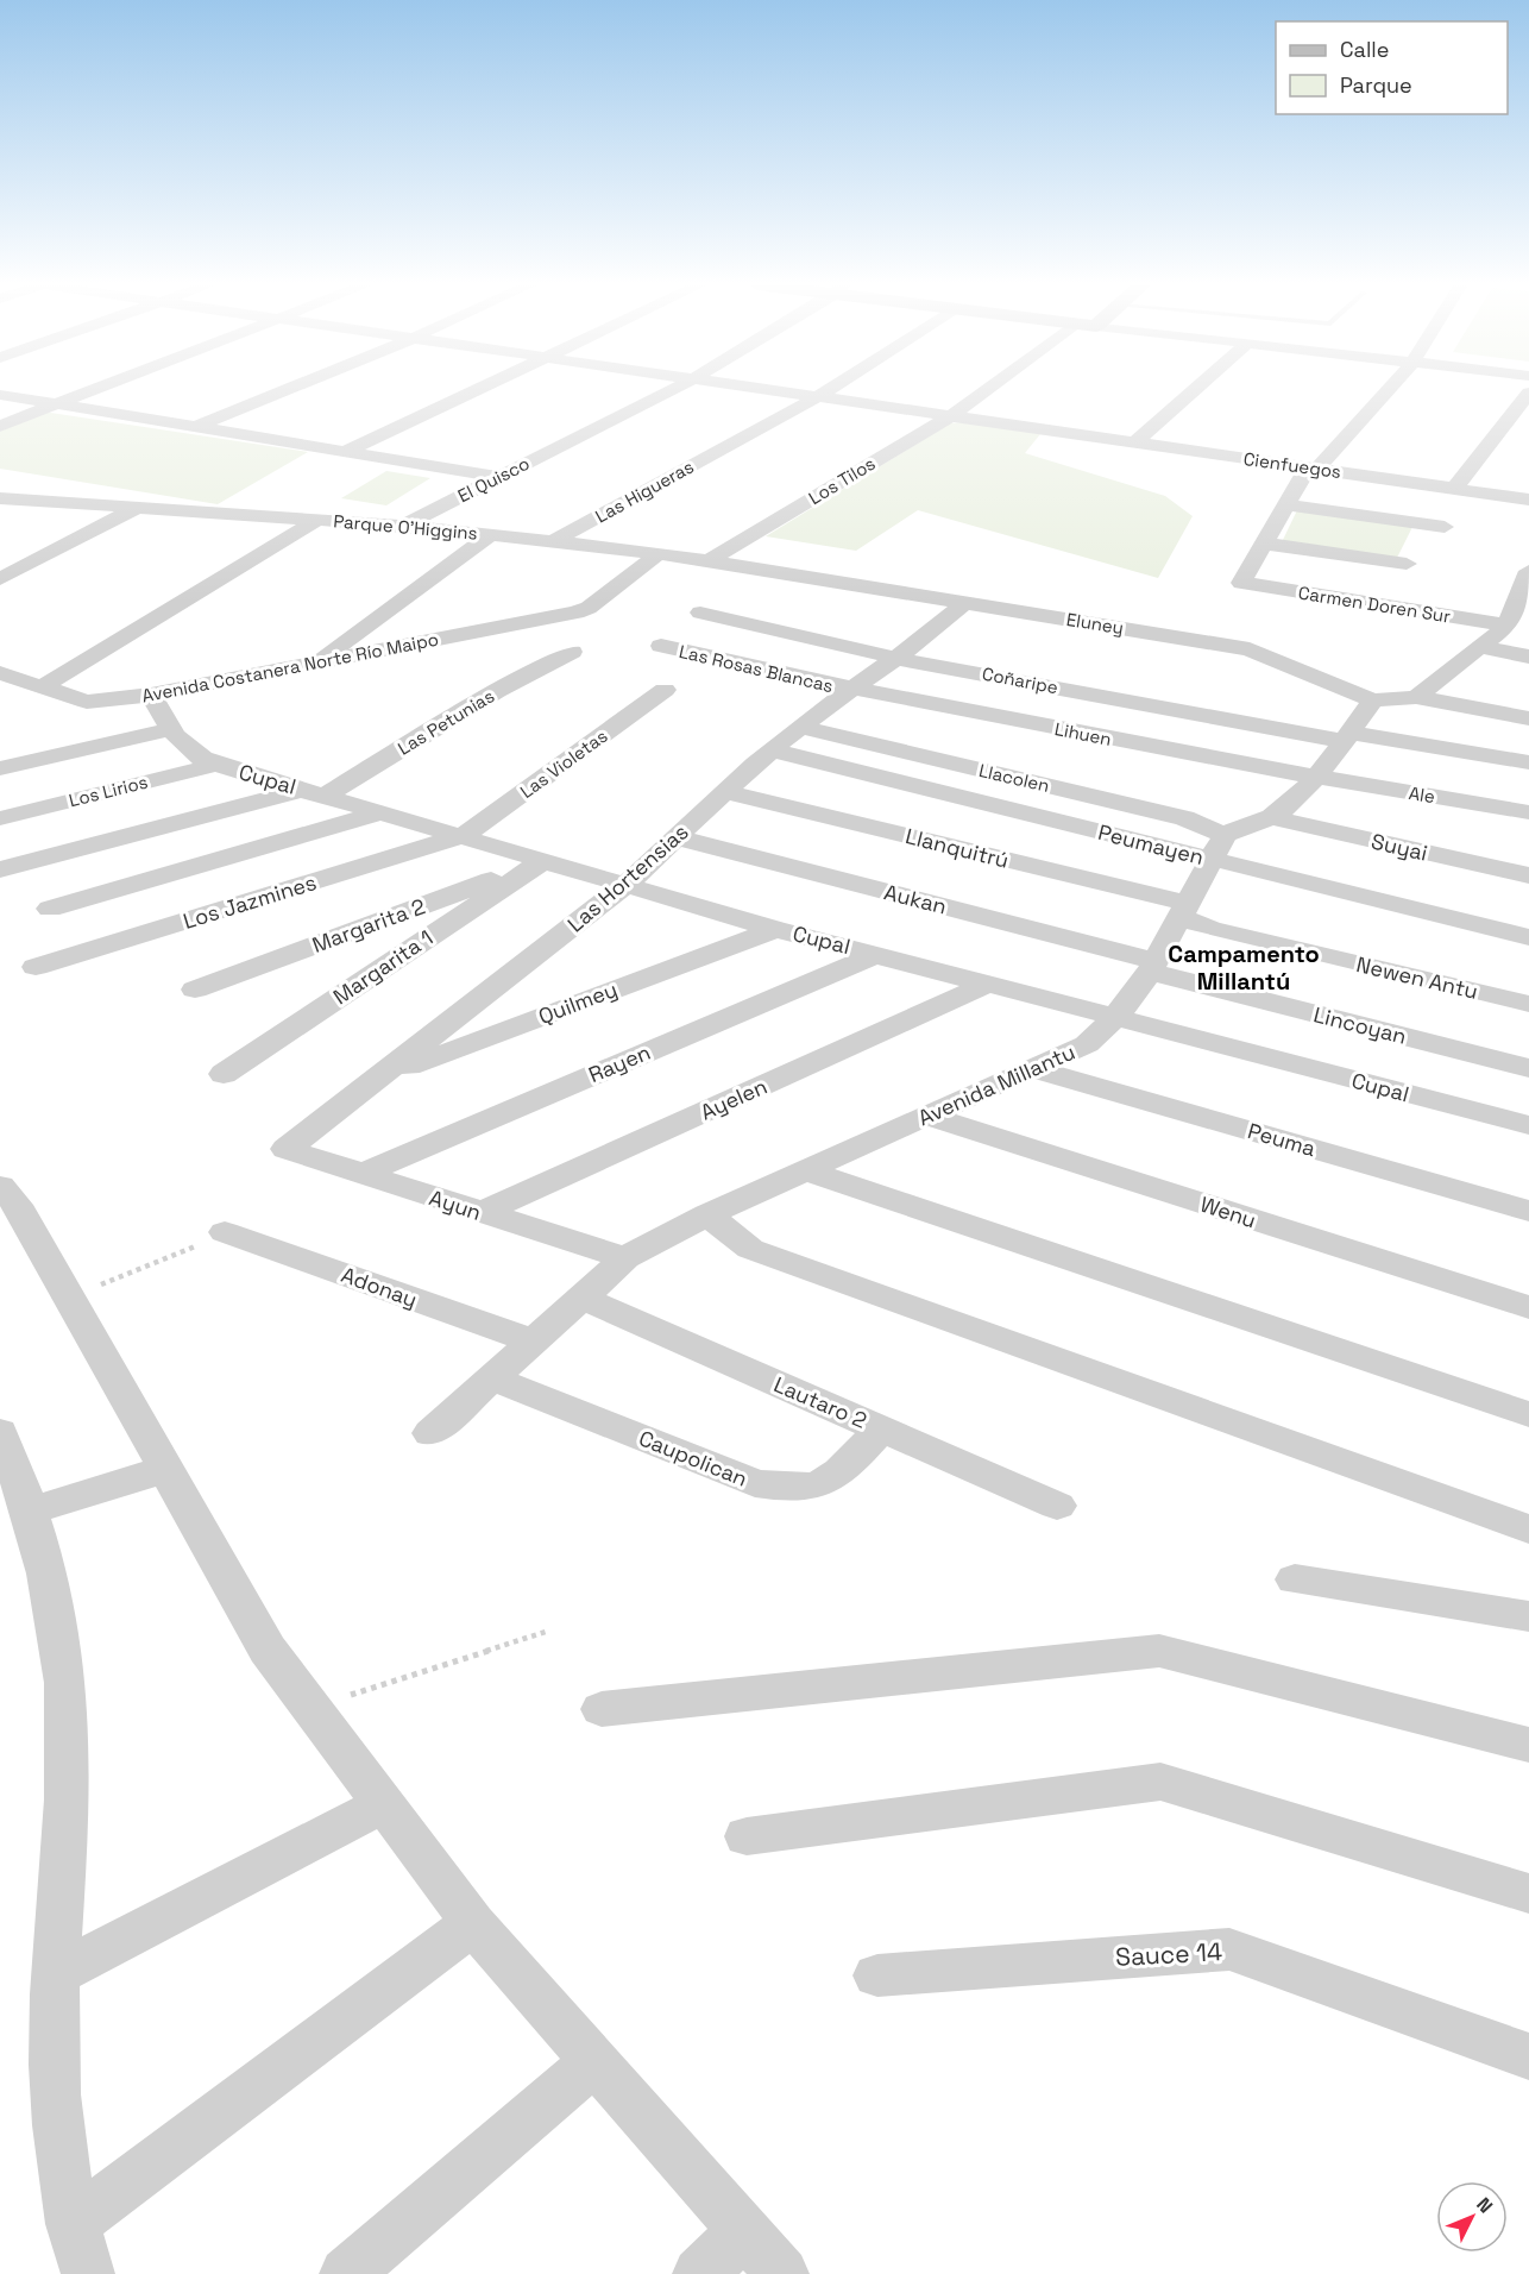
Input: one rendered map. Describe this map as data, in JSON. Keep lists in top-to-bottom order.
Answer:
{
  "streets": {
    "street": [
      "Cienfuegos",
      "El Quisco",
      "Los Tilos",
      "Las Higueras",
      "Parque O'Higgins",
      "Carmen Doren Sur",
      "Eluney",
      "Avenida Costanera Norte Río Maipo",
      "Las Rosas Blancas",
      "Coñaripe",
      "Las Petunias",
      "Lihuen",
      "Las Violetas",
      "Llacolen",
      "Cupal",
      "Los Lirios",
      "Ale",
      "Peumayen",
      "Suyai",
      "Llanquitrú",
      "Las Hortensias",
      "Aukan",
      "Los Jazmines",
      "Margarita 2",
      "Margarita 1",
      "Newen Antu",
      "Quilmey",
      "Lincoyan",
      "Rayen",
      "Avenida Millantu",
      "Ayelen",
      "Peuma",
      "Ayun",
      "Wenu",
      "Adonay",
      "Lautaro 2",
      "Caupolican",
      "Sauce 14"
    ]
  },
  "crossings": [
    ["Cienfuegos", "Los Tilos"],
    ["Cienfuegos", "Las Higueras"],
    ["El Quisco", "Parque O'Higgins"],
    ["Los Tilos", "Parque O'Higgins"],
    ["Las Higueras", "Parque O'Higgins"],
    ["Parque O'Higgins", "Eluney"],
    ["Parque O'Higgins", "Avenida Costanera Norte Río Maipo"],
    ["Eluney", "Las Hortensias"],
    ["Avenida Costanera Norte Río Maipo", "Cupal"],
    ["Las Rosas Blancas", "Lihuen"],
    ["Las Rosas Blancas", "Las Hortensias"],
    ["Coñaripe", "Las Hortensias"],
    ["Las Petunias", "Cupal"],
    ["Lihuen", "Ale"],
    ["Lihuen", "Las Hortensias"],
    ["Las Violetas", "Cupal"],
    ["Las Violetas", "Los Jazmines"],
    ["Llacolen", "Peumayen"],
    ["Llacolen", "Las Hortensias"],
    ["Llacolen", "Avenida Millantu"],
    ["Cupal", "Los Lirios"],
    ["Cupal", "Las Hortensias"],
    ["Cupal", "Los Jazmines"],
    ["Cupal", "Margarita 2"],
    ["Cupal", "Margarita 1"],
    ["Cupal", "Quilmey"],
    ["Cupal", "Rayen"],
    ["Cupal", "Avenida Millantu"],
    ["Cupal", "Ayelen"],
    ["Peumayen", "Las Hortensias"],
    ["Peumayen", "Avenida Millantu"],
    ["Llanquitrú", "Las Hortensias"],
    ["Llanquitrú", "Newen Antu"],
    ["Llanquitrú", "Avenida Millantu"],
    ["Las Hortensias", "Aukan"],
    ["Las Hortensias", "Quilmey"],
    ["Las Hortensias", "Ayun"],
    ["Aukan", "Lincoyan"],
    ["Aukan", "Avenida Millantu"],
    ["Margarita 2", "Margarita 1"],
    ["Newen Antu", "Avenida Millantu"],
    ["Lincoyan", "Avenida Millantu"],
    ["Rayen", "Ayun"],
    ["Avenida Millantu", "Peuma"],
    ["Avenida Millantu", "Ayun"],
    ["Avenida Millantu", "Wenu"],
    ["Avenida Millantu", "Adonay"],
    ["Avenida Millantu", "Lautaro 2"],
    ["Avenida Millantu", "Caupolican"],
    ["Ayelen", "Ayun"],
    ["Lautaro 2", "Caupolican"]
  ],
  "districts": ["Campamento Millantú"],
  "legend": ["Calle", "Parque"],
  "north": "top right"
}
